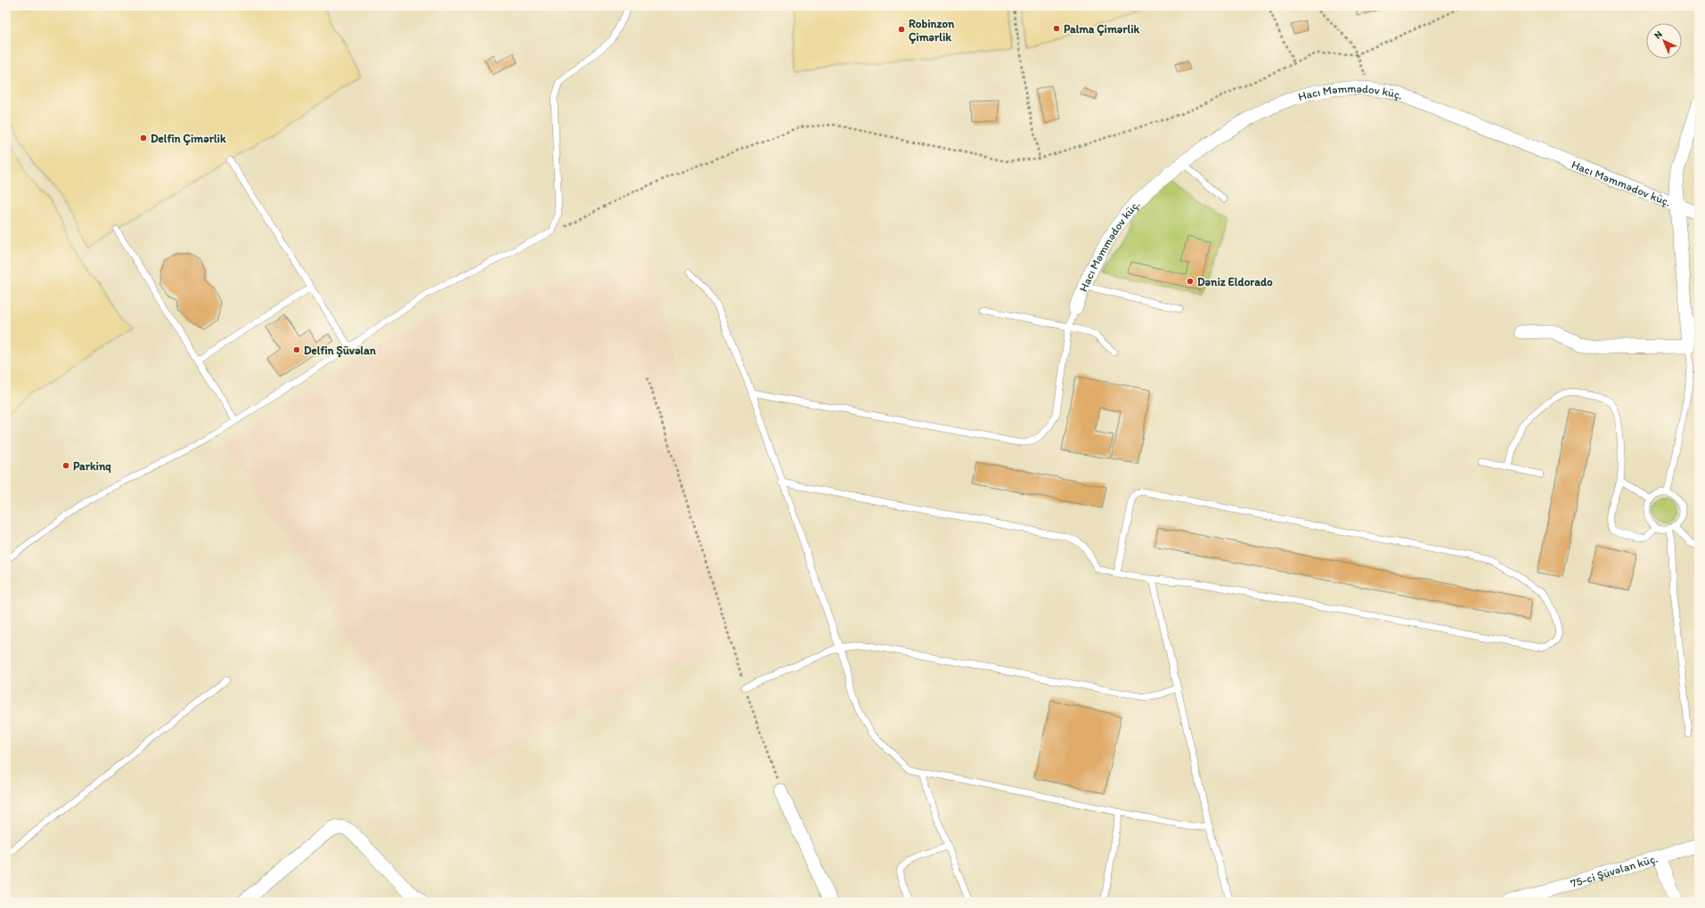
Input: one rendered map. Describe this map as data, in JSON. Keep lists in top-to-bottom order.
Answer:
{
  "streets": {
    "street": ["Hacı Məmmədov küç.", "75-ci Şüvəlan küç."]
  },
  "places": [
    "Palma Çimərlik",
    "Robinzon Çimərlik",
    "Delfin Çimərlik",
    "Dəniz Eldorado",
    "Delfin Şüvəlan",
    "Parkinq"
  ],
  "north": "top left"
}
